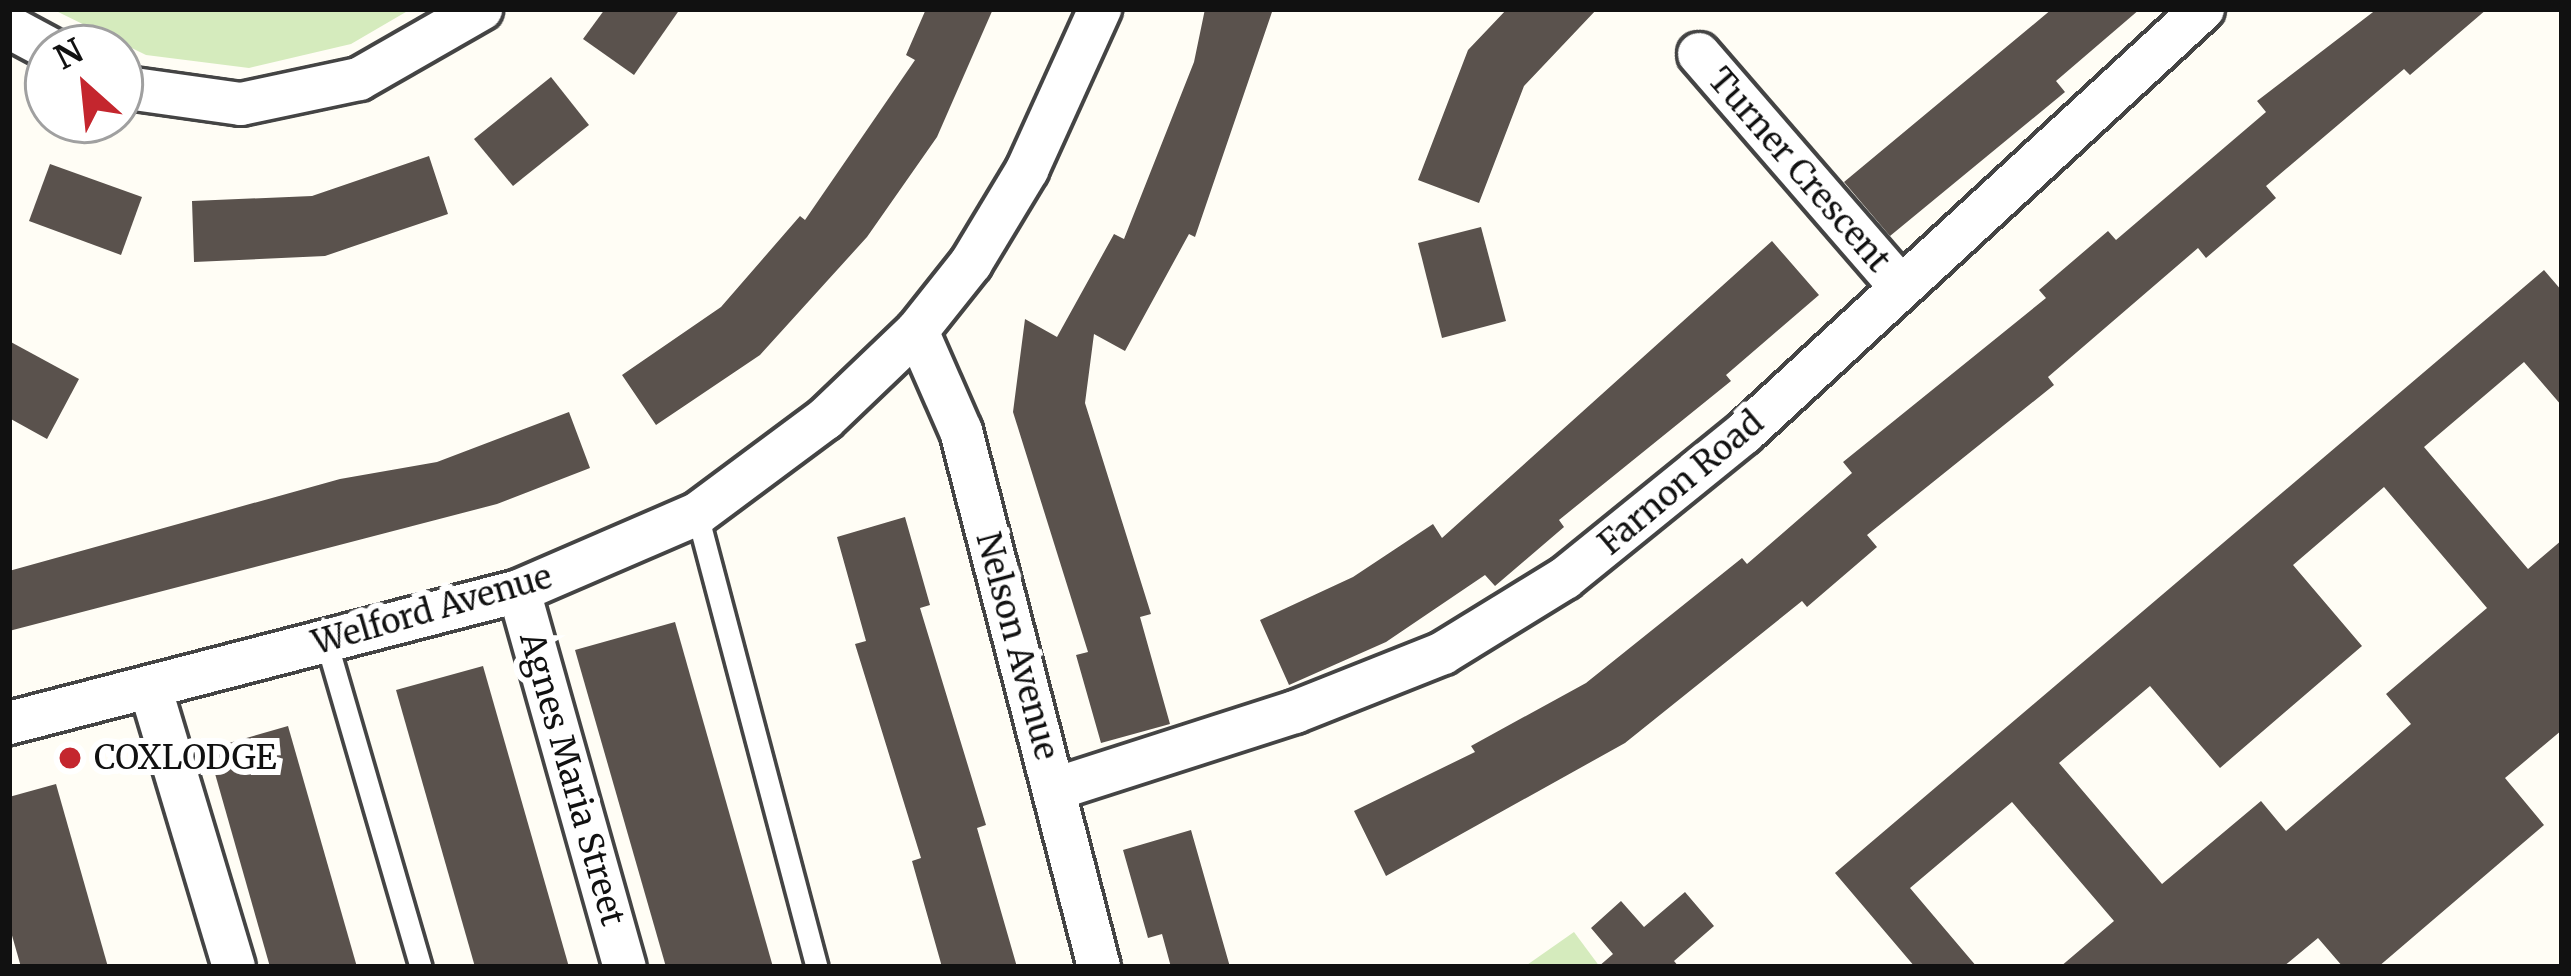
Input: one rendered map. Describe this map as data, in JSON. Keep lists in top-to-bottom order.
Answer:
{
  "streets": {
    "street": [
      "Turner Crescent",
      "Farnon Road",
      "Welford Avenue",
      "Nelson Avenue",
      "Agnes Maria Street"
    ]
  },
  "crossings": [
    ["Turner Crescent", "Farnon Road"],
    ["Farnon Road", "Nelson Avenue"],
    ["Welford Avenue", "Nelson Avenue"],
    ["Welford Avenue", "Agnes Maria Street"]
  ],
  "places": ["COXLODGE"],
  "north": "top left"
}
